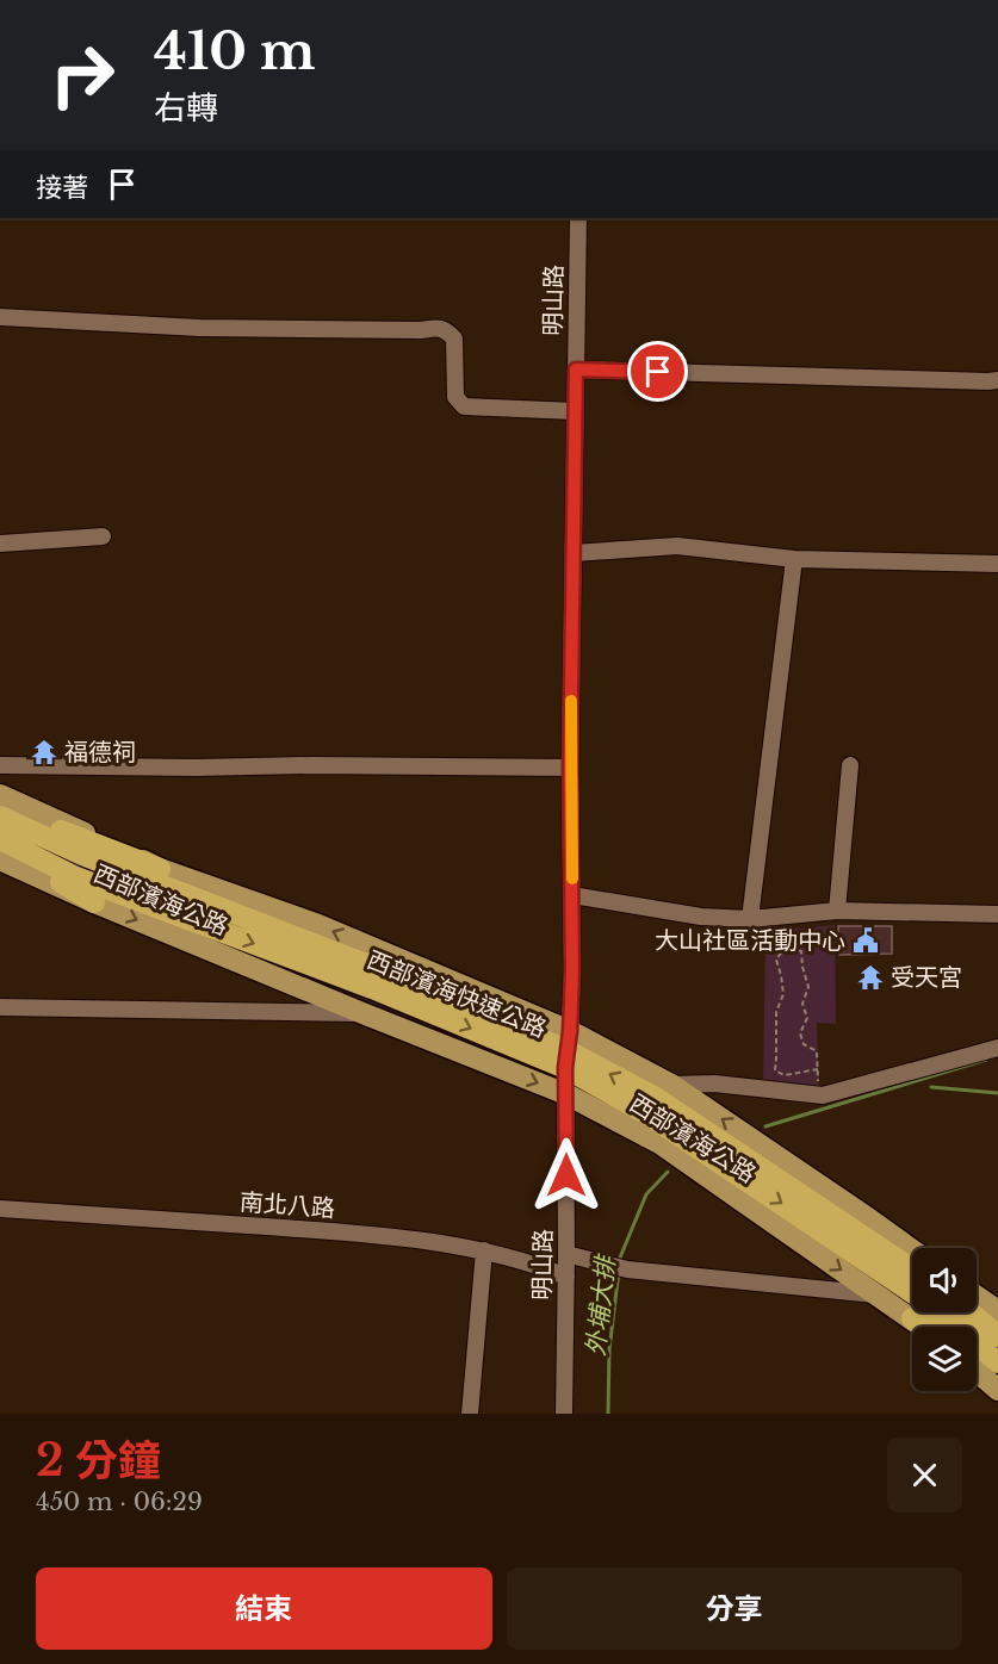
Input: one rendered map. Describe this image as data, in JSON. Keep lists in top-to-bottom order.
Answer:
{
  "streets": {
    "highway": ["西部濱海快速公路"],
    "main road": ["西部濱海公路"],
    "street": ["明山路", "南北八路"]
  },
  "crossings": [
    ["明山路", "西部濱海公路"],
    ["明山路", "西部濱海快速公路"],
    ["明山路", "南北八路"],
    ["西部濱海公路", "西部濱海快速公路"]
  ],
  "water": ["外埔大排"],
  "places": {
    "temple": ["福德祠", "受天宮"],
    "public building": ["大山社區活動中心"]
  },
  "page": {
    "turn": ["410 m", "右轉"],
    "then": "接著",
    "heading": ["2 分鐘", "450 m · 06:29"],
    "buttons": ["結束", "分享"]
  }
}
